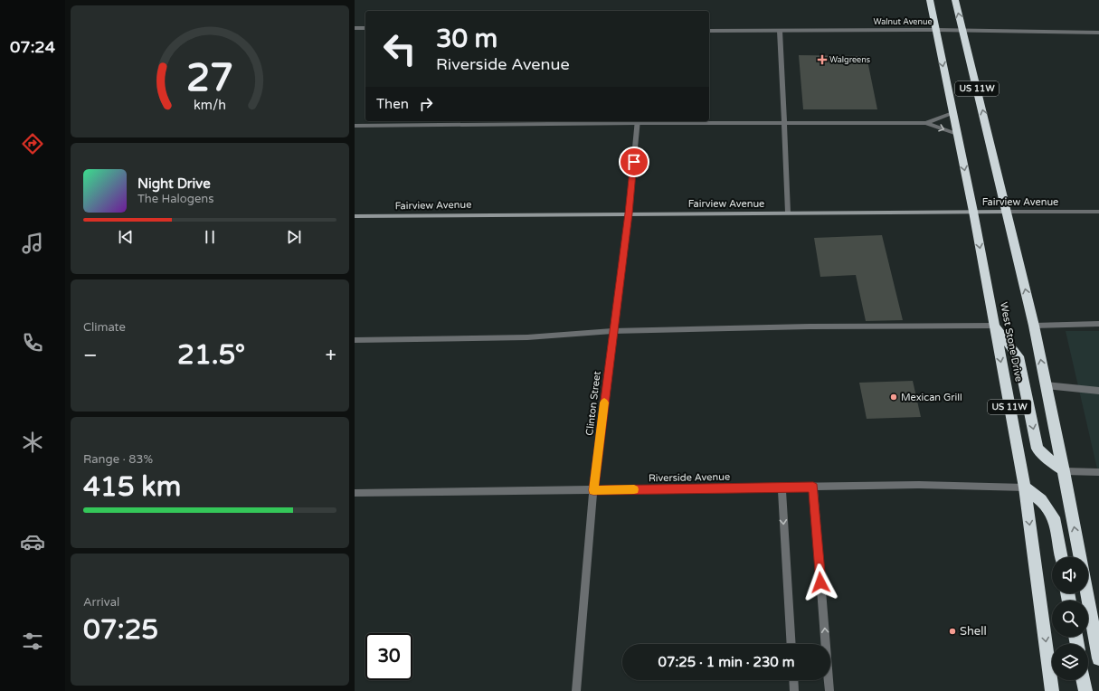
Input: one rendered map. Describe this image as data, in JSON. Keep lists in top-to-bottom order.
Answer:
{
  "streets": {
    "highway": ["US 11W", "West Stone Drive"],
    "street": [
      "Walnut Avenue",
      "Fairview Avenue",
      "Clinton Street",
      "Riverside Avenue"
    ]
  },
  "crossings": [
    ["Walnut Avenue", "US 11W"],
    ["Walnut Avenue", "West Stone Drive"],
    ["US 11W", "Fairview Avenue"],
    ["Fairview Avenue", "West Stone Drive"],
    ["Fairview Avenue", "Clinton Street"],
    ["West Stone Drive", "Riverside Avenue"],
    ["Clinton Street", "Riverside Avenue"]
  ],
  "places": {
    "health": ["Walgreens"],
    "other": ["Mexican Grill", "Shell"]
  },
  "page": {
    "tabs": "07:24",
    "turn": ["30 m", "Riverside Avenue"],
    "then": "Then",
    "song": ["Night Drive", "The Halogens"],
    "tile": [
      "Climate",
      ["Range · 83%", "415 km"],
      ["Arrival", "07:25"]
    ],
    "heat": ["−", "21.5°", "+"],
    "limit": "30",
    "trip": "07:25 · 1 min · 230 m",
    "gauge": ["27", "km/h"]
  }
}
